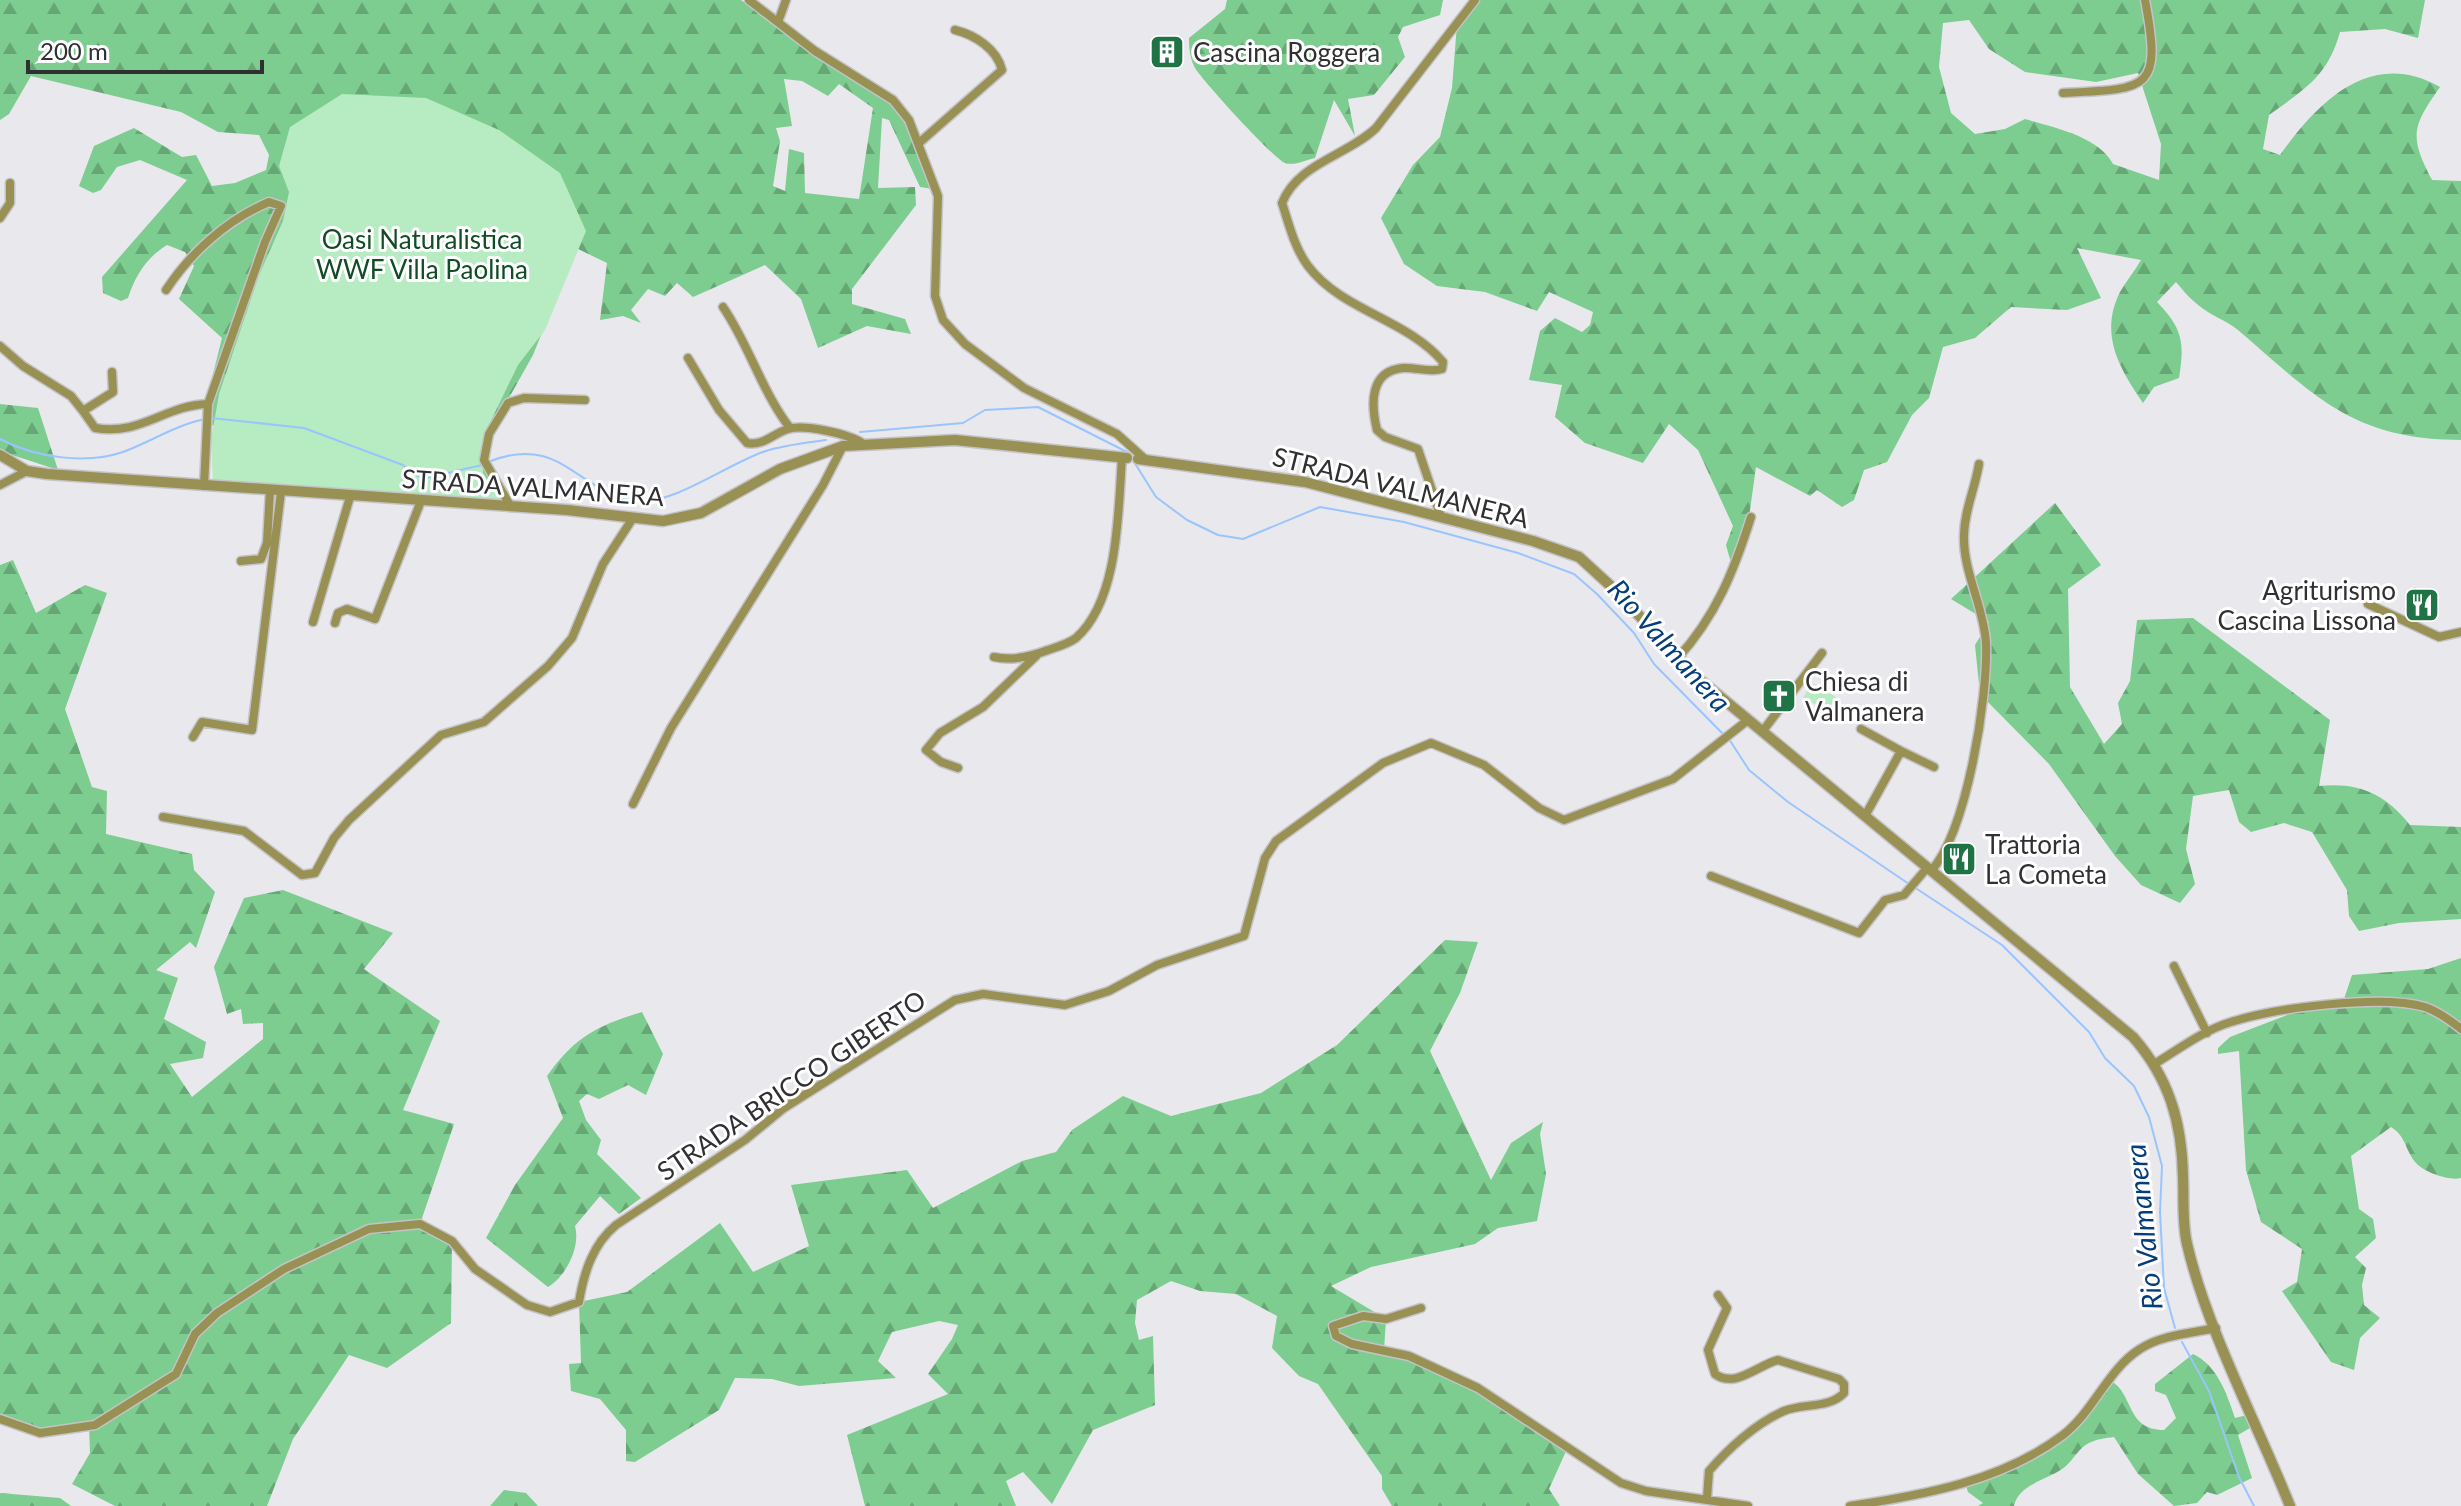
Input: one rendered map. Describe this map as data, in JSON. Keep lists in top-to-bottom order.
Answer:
{
  "streets": {
    "street": ["STRADA VALMANERA", "STRADA BRICCO GIBERTO"]
  },
  "crossings": [
    ["STRADA VALMANERA", "STRADA BRICCO GIBERTO"]
  ],
  "water": ["Rio Valmanera"],
  "parks": ["Oasi Naturalistica WWF Villa Paolina"],
  "places": {
    "building": ["Cascina Roggera"],
    "restaurant": ["Agriturismo Cascina Lissona", "Trattoria La Cometa"],
    "church": ["Chiesa di Valmanera"]
  },
  "scale_bar": "200 m"
}
